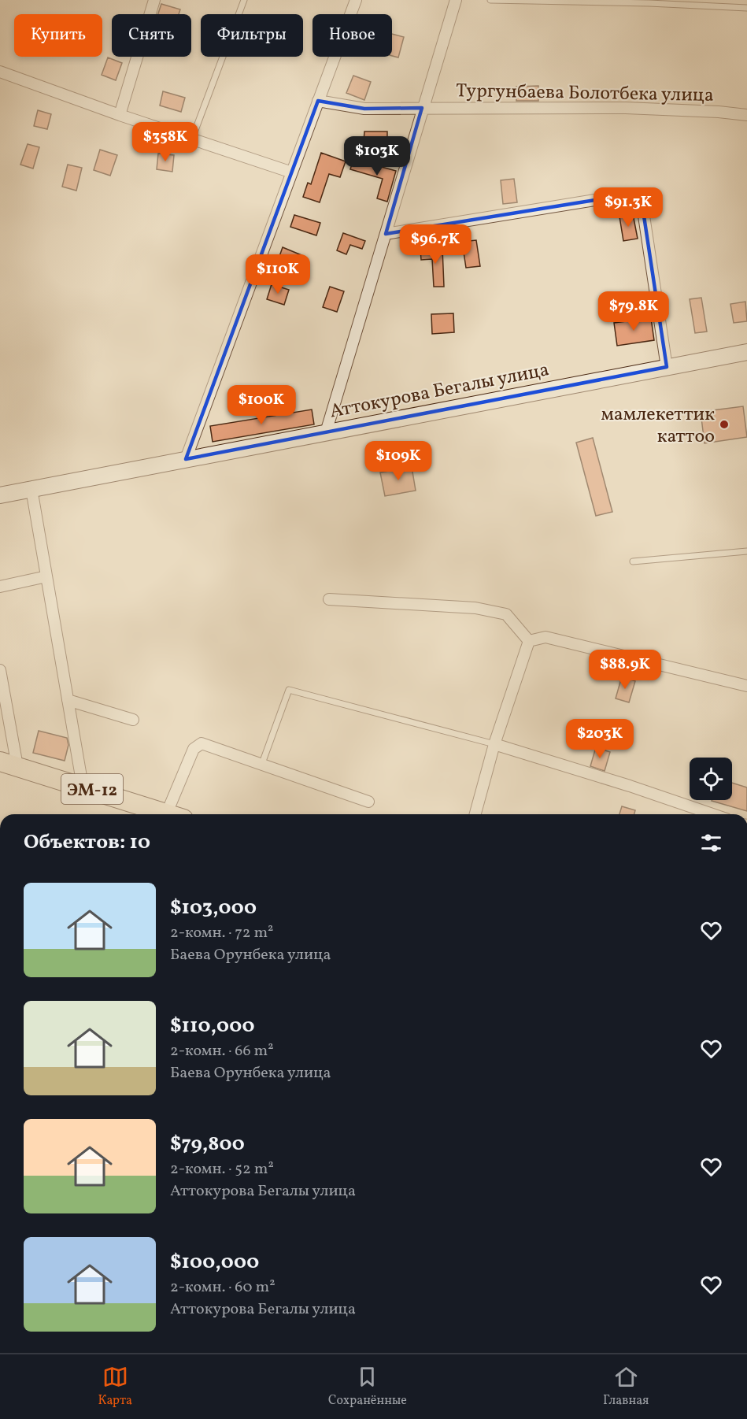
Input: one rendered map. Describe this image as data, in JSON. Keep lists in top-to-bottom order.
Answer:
{
  "streets": {
    "highway": ["ЭМ-12"],
    "main road": ["Аттокурова Бегалы улица"],
    "street": ["Тургунбаева Болотбека улица"]
  },
  "places": ["мамлекеттик каттоо"],
  "page": {
    "chip": [
      "Купить",
      "Снять",
      "Фильтры",
      "Новое"
    ],
    "price": [
      "$358K",
      "$103K",
      "$91.3K",
      "$96.7K",
      "$110K",
      "$79.8K",
      "$100K",
      "$109K",
      "$88.9K",
      "$203K"
    ],
    "heading": "Объектов: 10",
    "list": [
      {
        "name": "$103,000",
        "note": "2-комн. · 72 m² · Баева Орунбека улица"
      },
      {
        "name": "$110,000",
        "note": "2-комн. · 66 m² · Баева Орунбека улица"
      },
      {
        "name": "$79,800",
        "note": "2-комн. · 52 m² · Аттокурова Бегалы улица"
      },
      {
        "name": "$100,000",
        "note": "2-комн. · 60 m² · Аттокурова Бегалы улица"
      }
    ],
    "tabs": ["Карта", "Сохранённые", "Главная"]
  }
}
